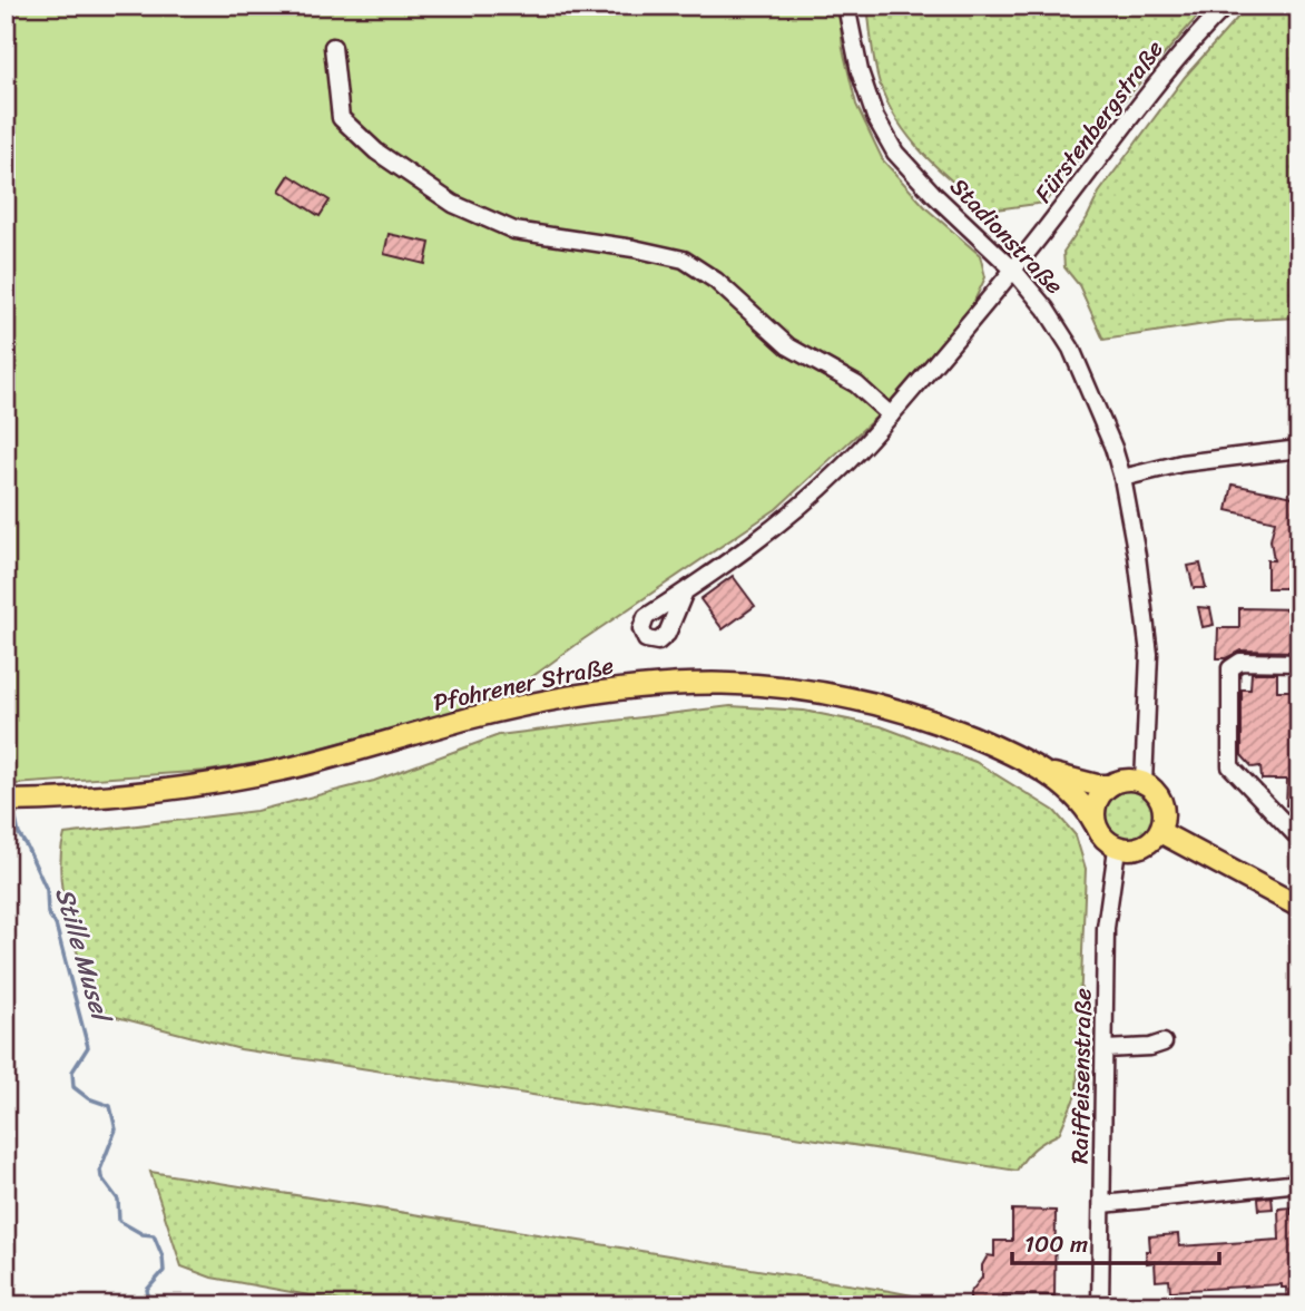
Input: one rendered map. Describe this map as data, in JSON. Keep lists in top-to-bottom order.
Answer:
{
  "streets": {
    "main road": ["Pfohrener Straße"],
    "street": ["Fürstenbergstraße", "Stadionstraße", "Raiffeisenstraße"]
  },
  "crossings": [
    ["Fürstenbergstraße", "Stadionstraße"],
    ["Stadionstraße", "Pfohrener Straße"],
    ["Stadionstraße", "Raiffeisenstraße"],
    ["Pfohrener Straße", "Raiffeisenstraße"]
  ],
  "water": ["Stille Musel"],
  "scale_bar": "100 m"
}
